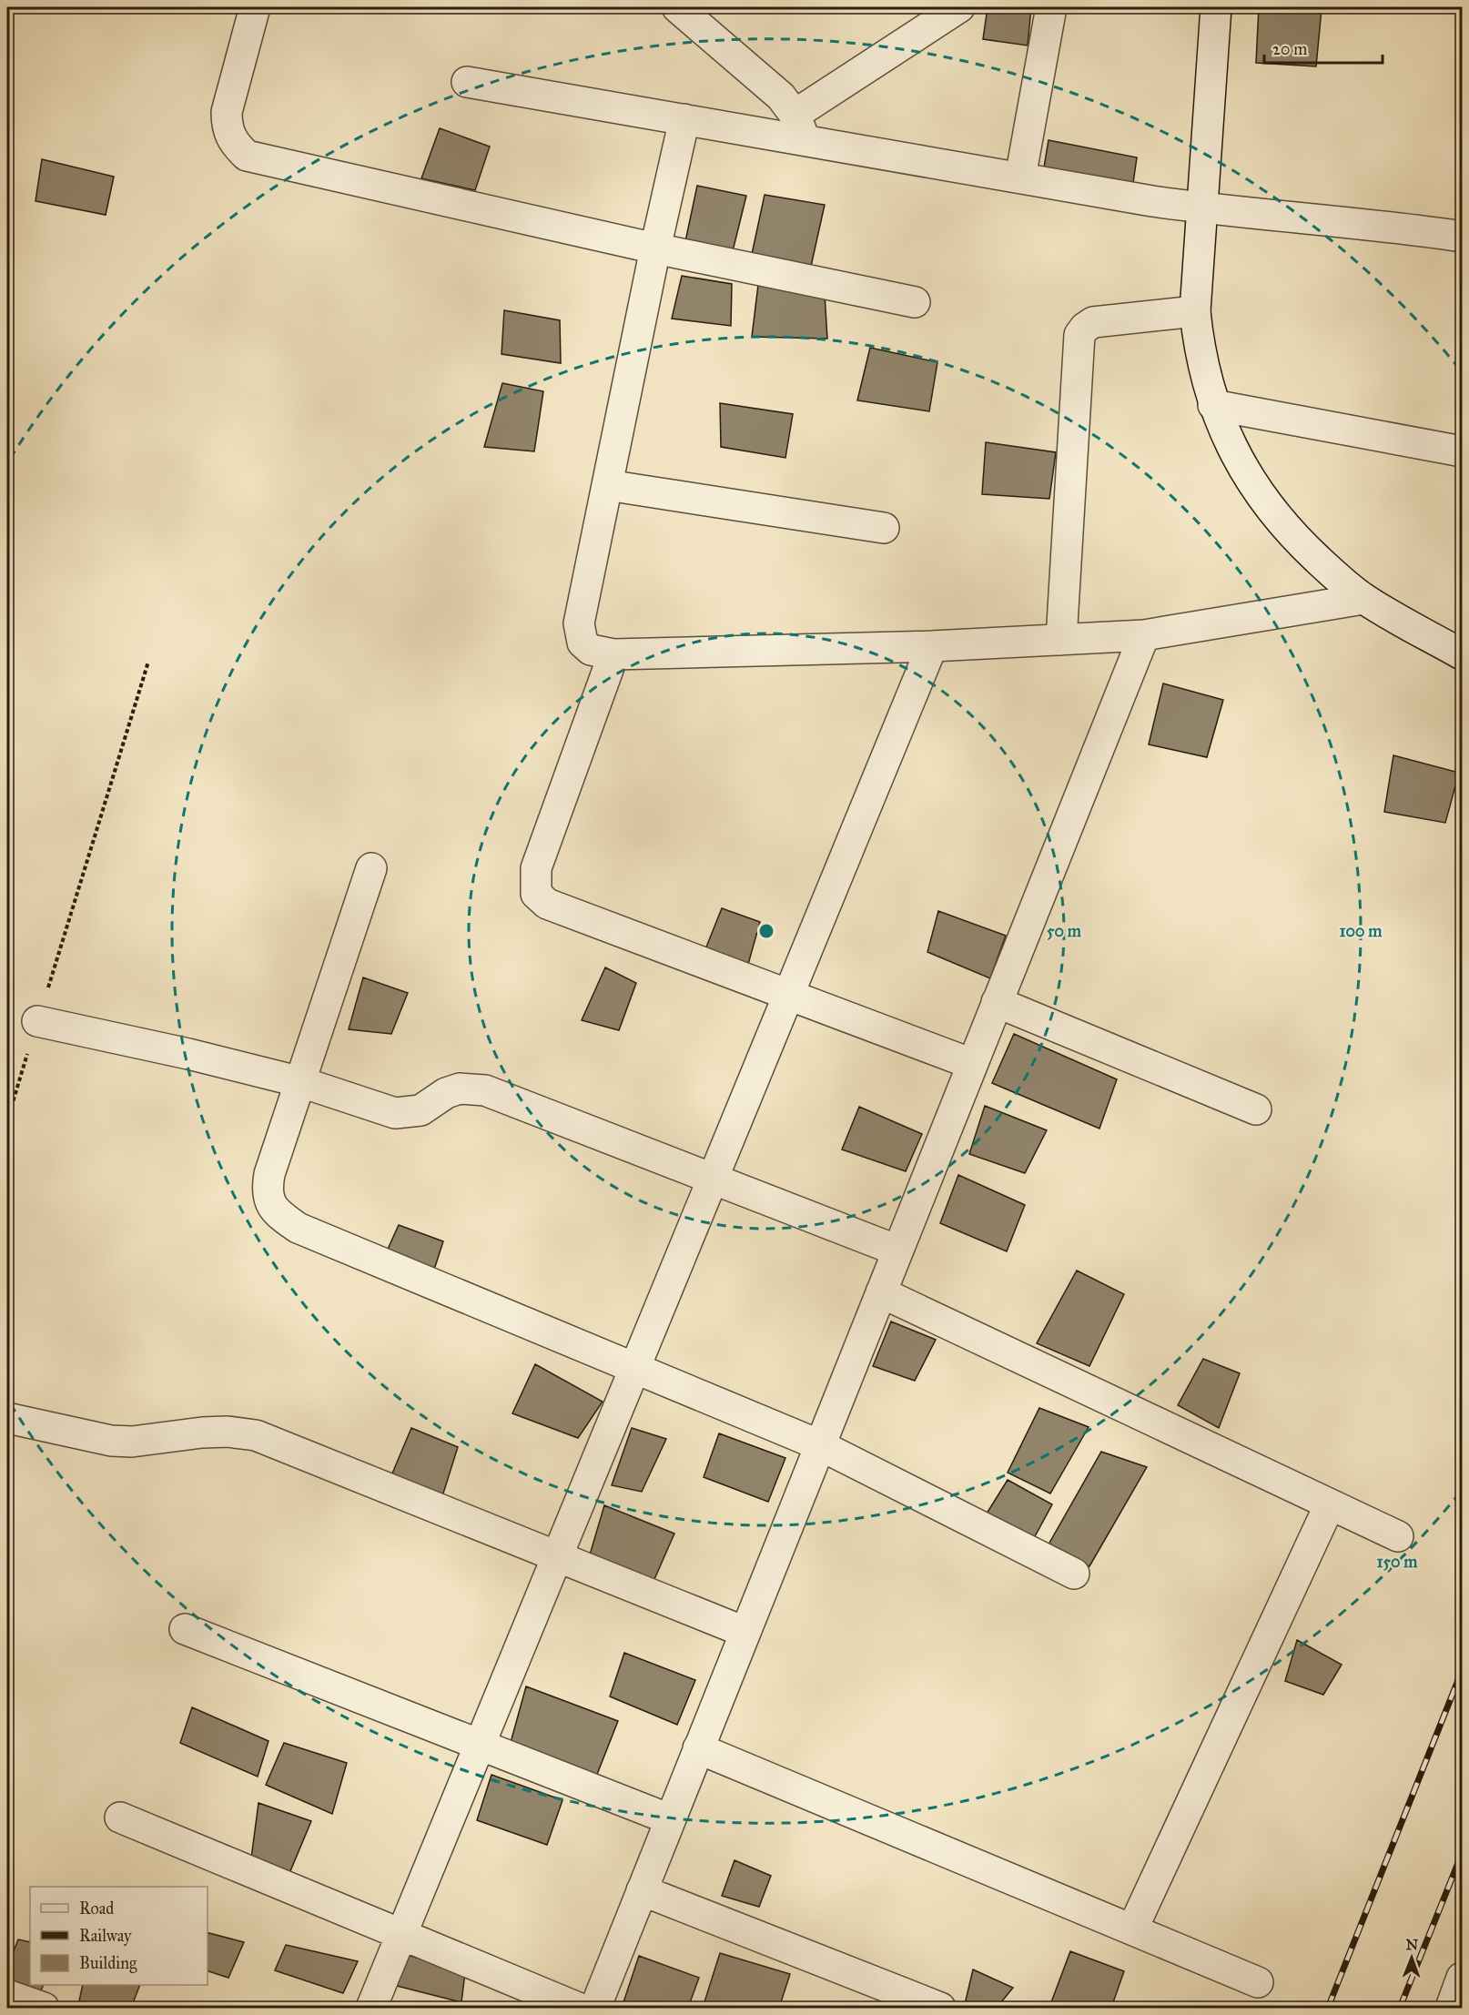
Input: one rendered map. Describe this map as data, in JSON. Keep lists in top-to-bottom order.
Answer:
{
  "legend": ["Road", "Railway", "Building"],
  "scale_bar": "20 m",
  "north": "top",
  "rings": ["50 m", "100 m", "150 m"]
}
